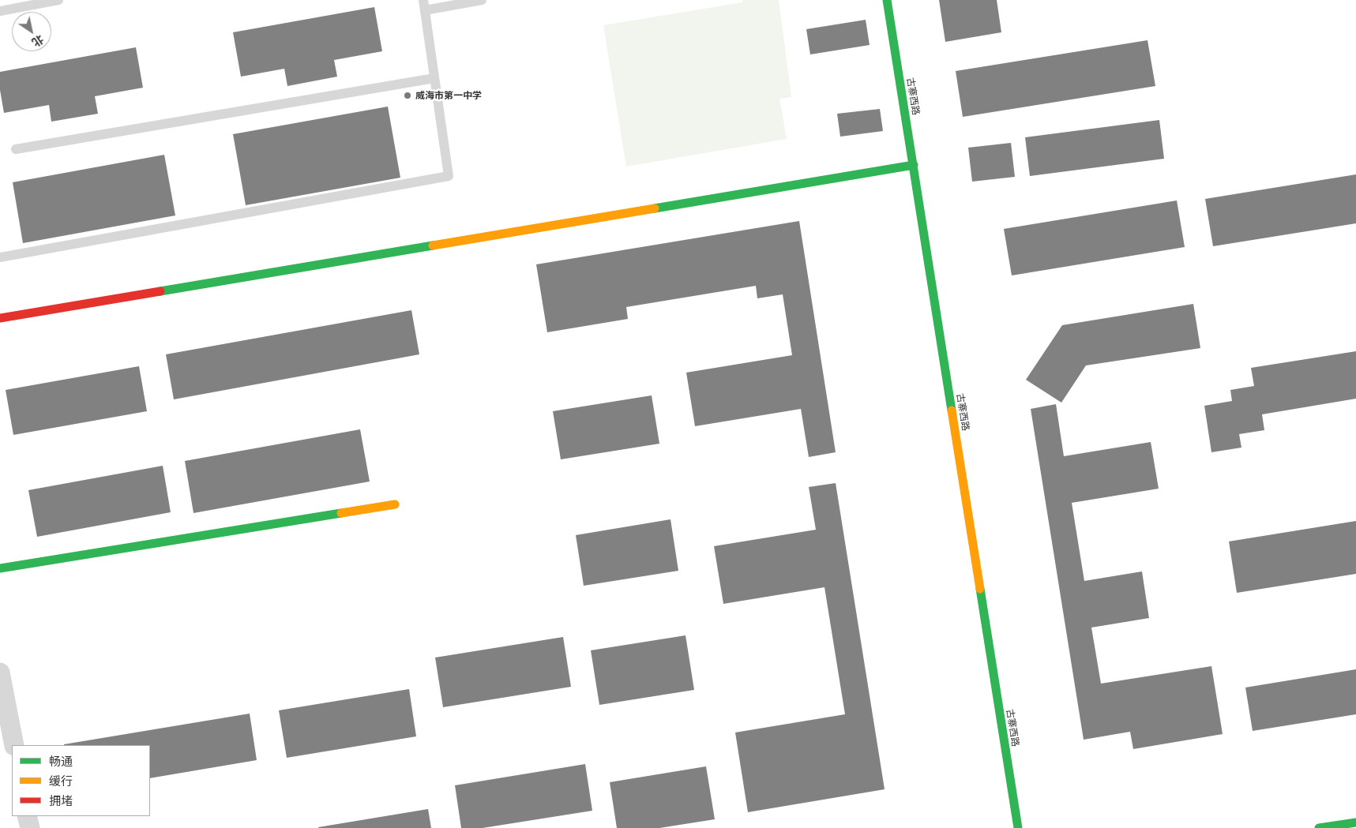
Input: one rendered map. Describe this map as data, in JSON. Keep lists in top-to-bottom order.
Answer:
{
  "streets": {
    "street": ["古寨西路"]
  },
  "places": ["威海市第一中学"],
  "legend": ["畅通", "缓行", "拥堵"],
  "north": "bottom right"
}
